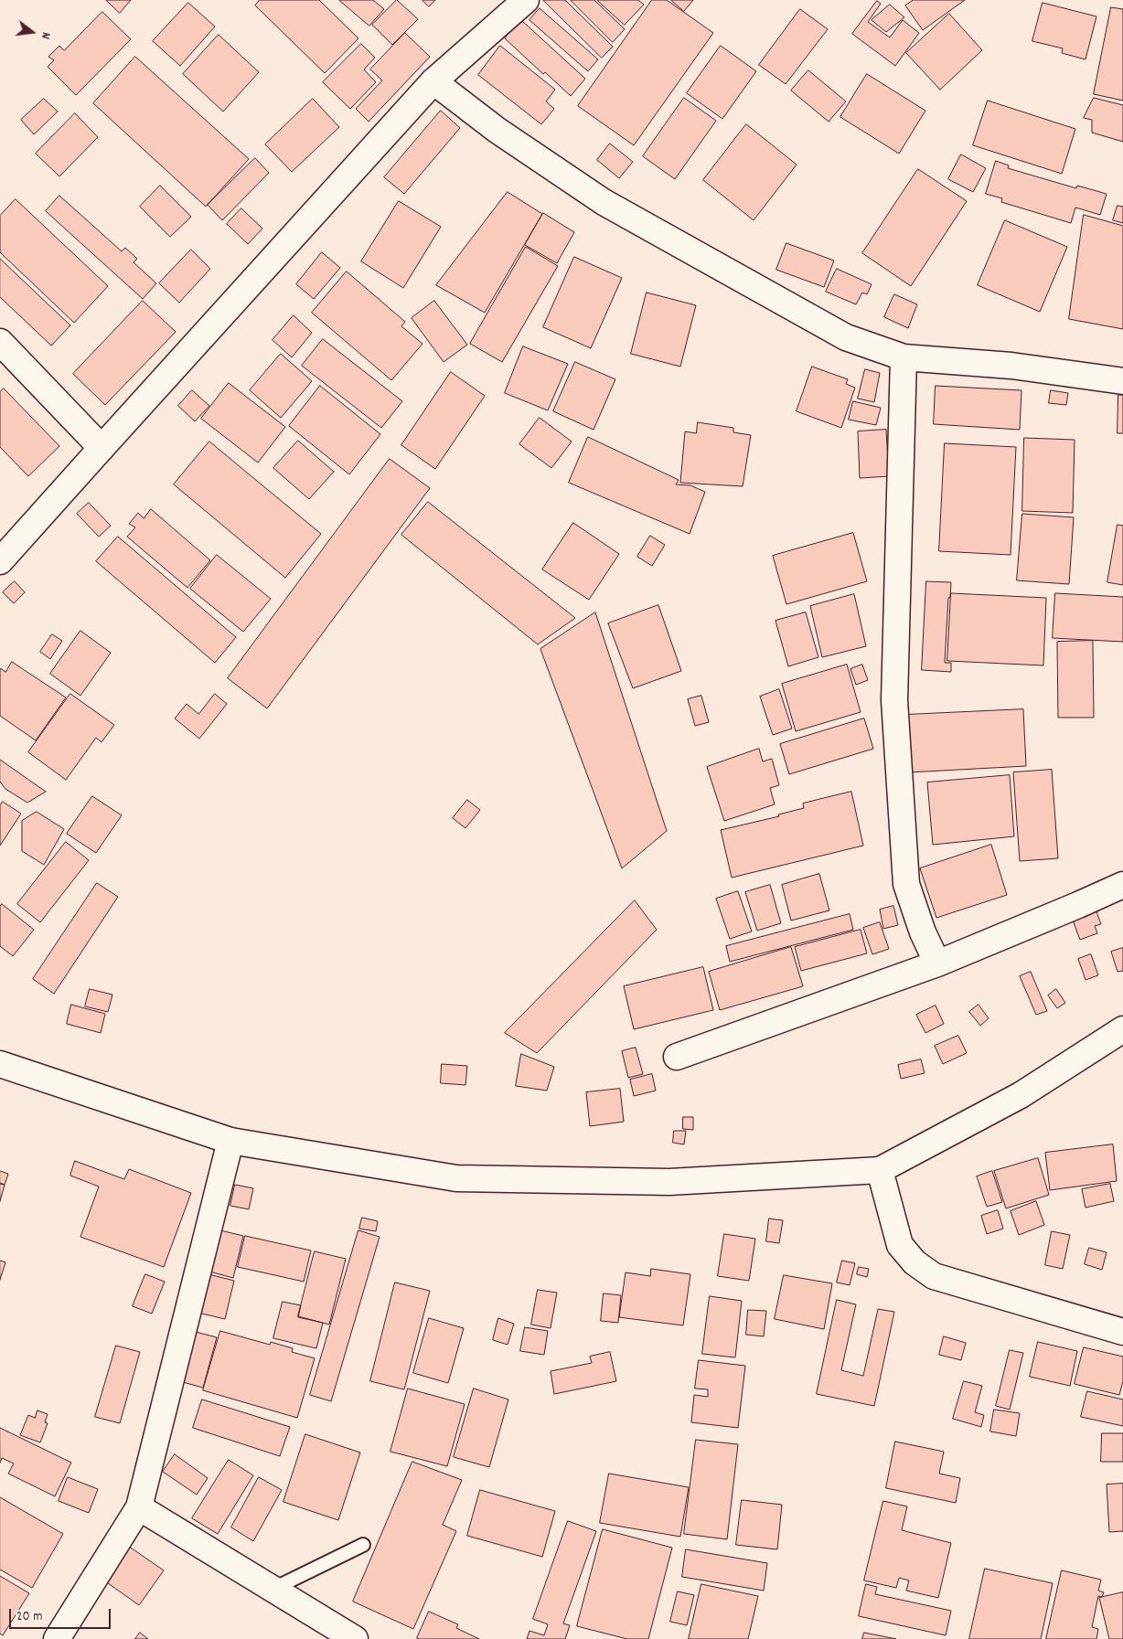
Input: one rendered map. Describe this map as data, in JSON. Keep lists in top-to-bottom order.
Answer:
{
  "scale_bar": "20 m",
  "north": "right"
}
